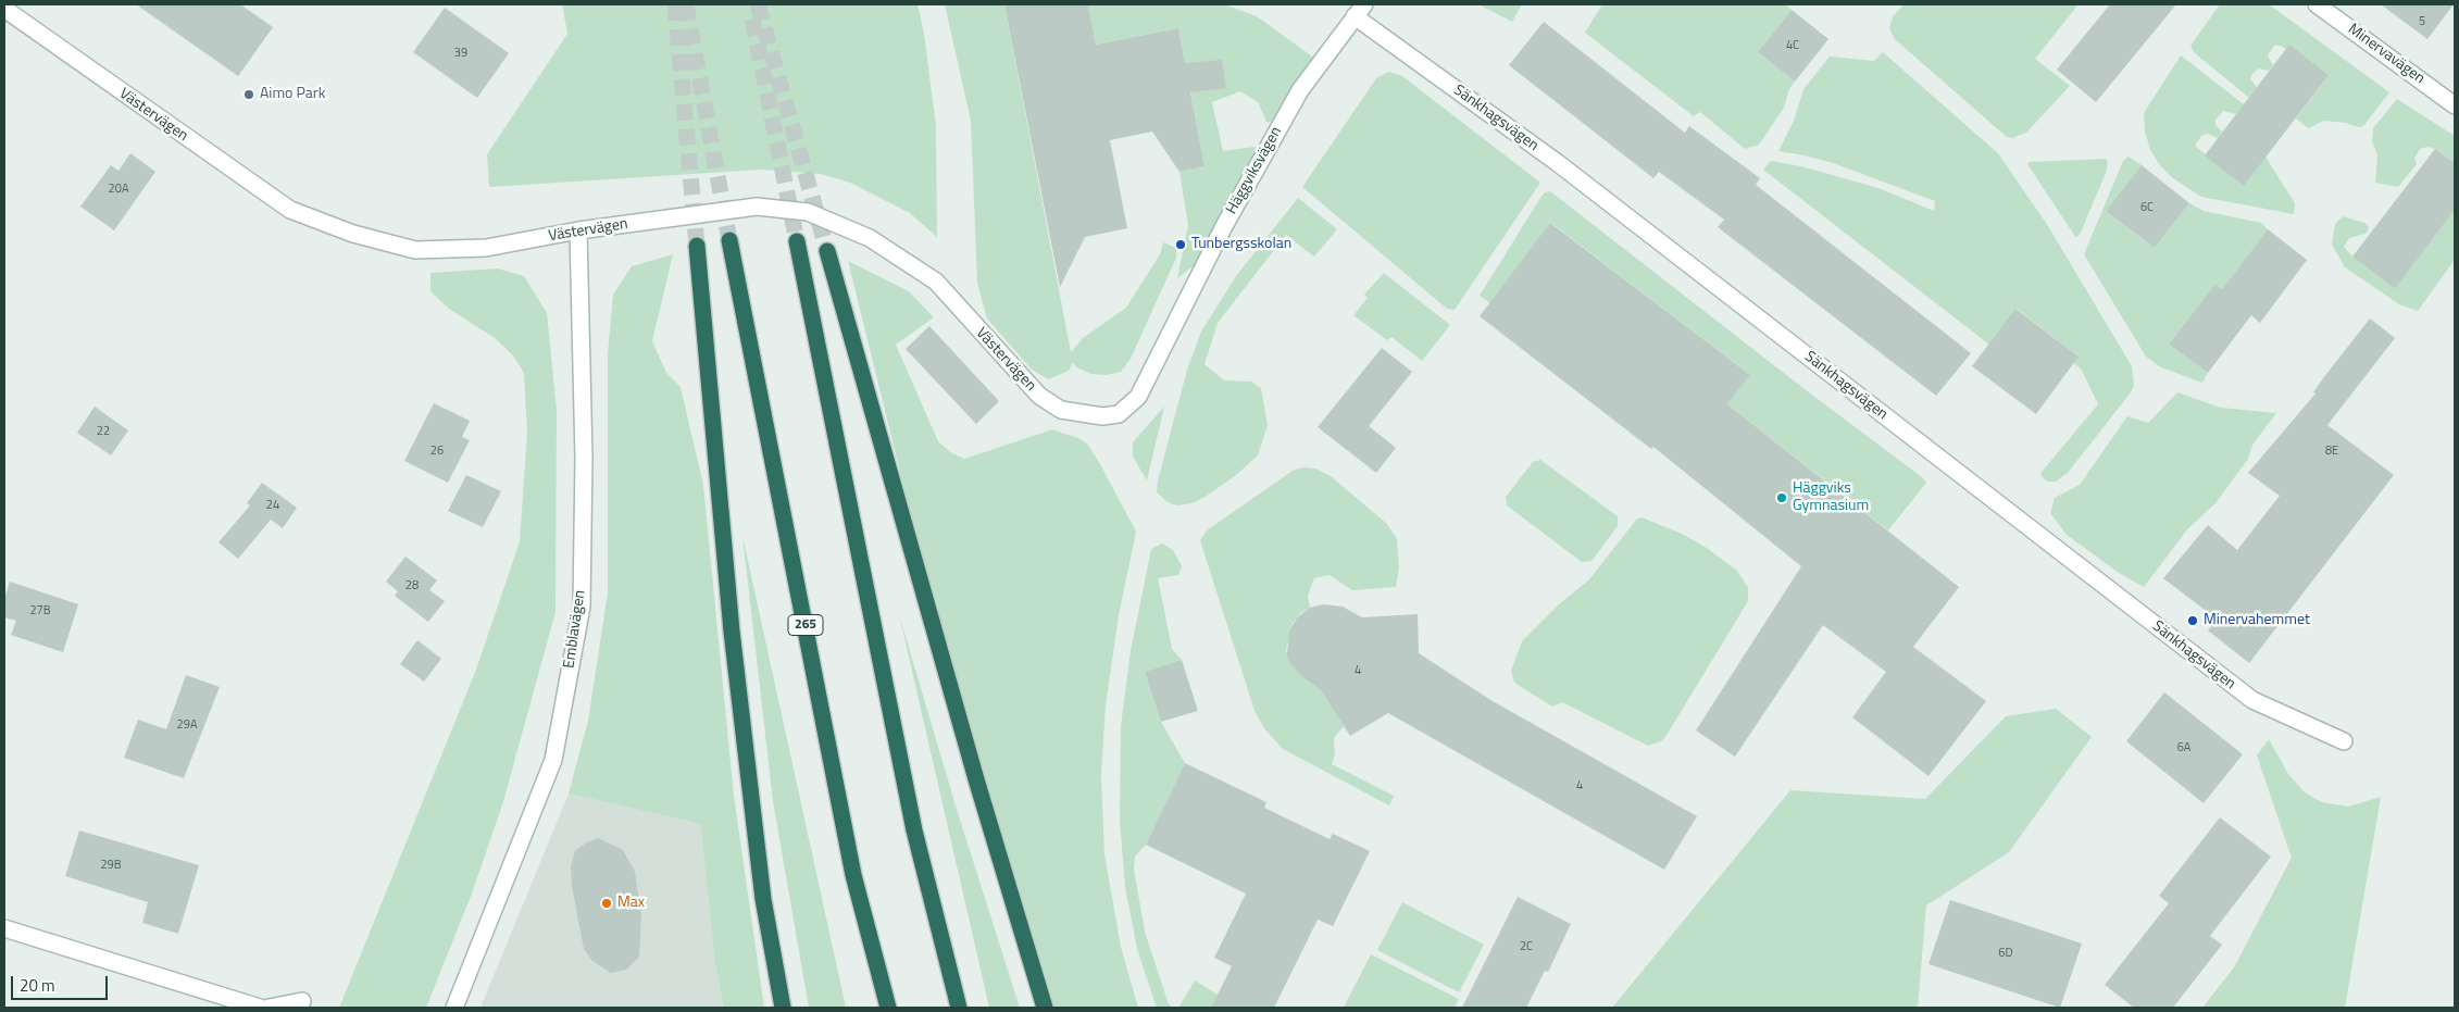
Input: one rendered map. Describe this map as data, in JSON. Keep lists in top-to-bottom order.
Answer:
{
  "streets": {
    "highway": ["265"],
    "street": [
      "Minervavägen",
      "Västervägen",
      "Sänkhagsvägen",
      "Häggviksvägen",
      "Emblavägen"
    ]
  },
  "crossings": [
    ["Västervägen", "Häggviksvägen"],
    ["Västervägen", "Emblavägen"],
    ["Sänkhagsvägen", "Häggviksvägen"]
  ],
  "places": [
    "Aimo Park",
    "Tunbergsskolan",
    "Häggviks Gymnasium",
    "Minervahemmet",
    "Max"
  ],
  "house_numbers": [
    "5",
    "4C",
    "39",
    "20A",
    "6C",
    "22",
    "26",
    "8E",
    "24",
    "28",
    "27B",
    "4",
    "29A",
    "6A",
    "4",
    "29B",
    "2C",
    "6D"
  ],
  "scale_bar": "20 m"
}
